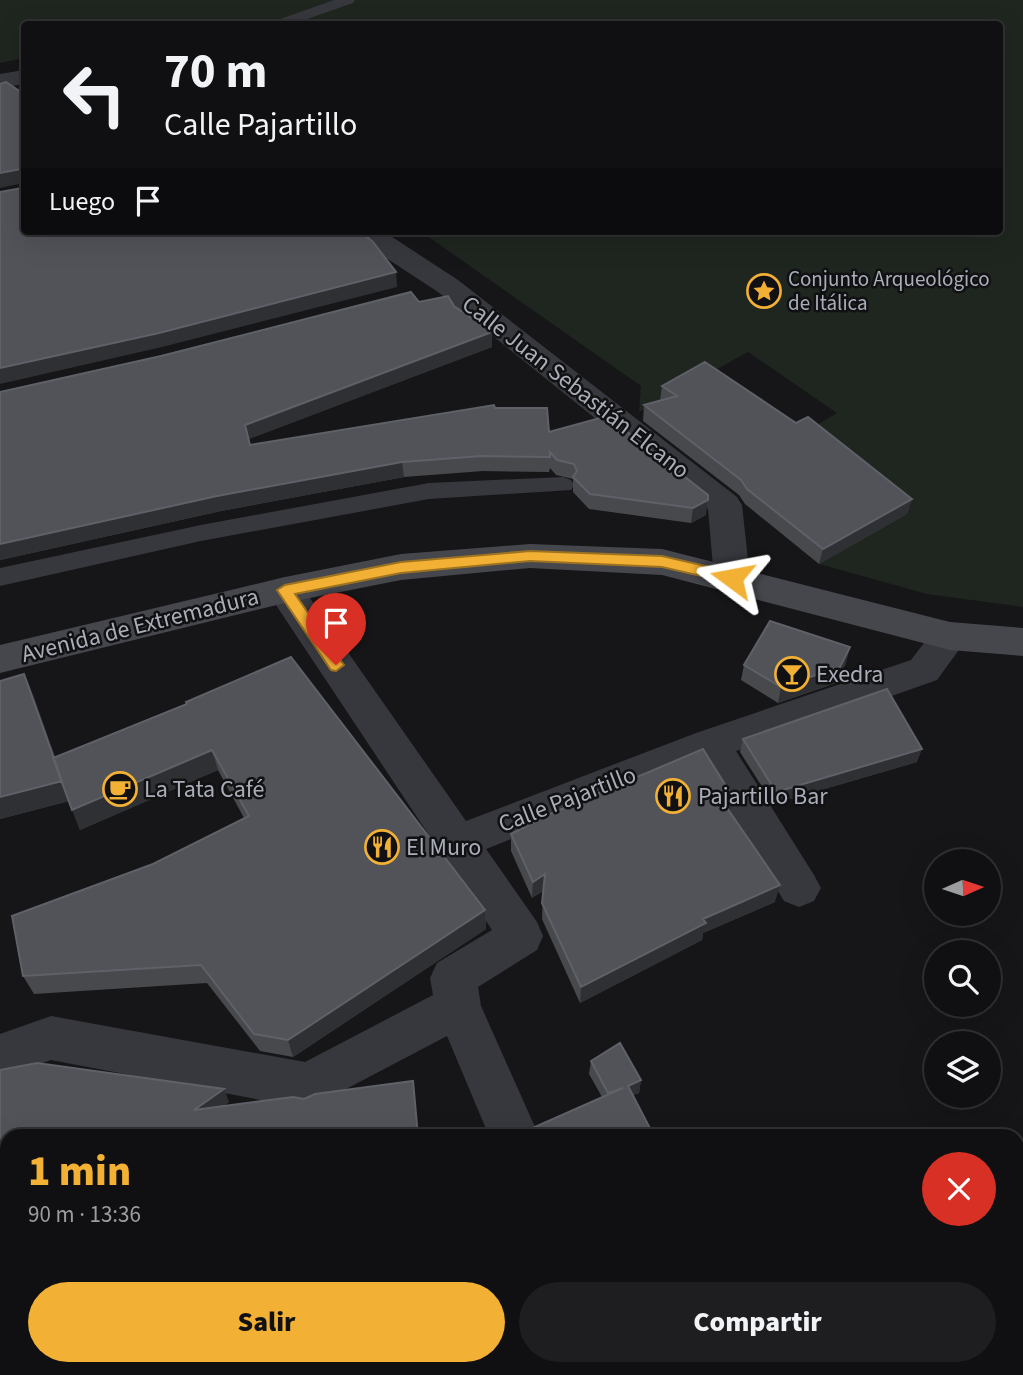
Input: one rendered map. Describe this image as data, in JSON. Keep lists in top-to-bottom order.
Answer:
{
  "streets": {
    "main road": ["Avenida de Extremadura"],
    "street": ["Calle Juan Sebastián Elcano", "Calle Pajartillo"]
  },
  "crossings": [
    ["Calle Juan Sebastián Elcano", "Avenida de Extremadura"],
    ["Avenida de Extremadura", "Calle Pajartillo"]
  ],
  "places": {
    "place": ["Conjunto Arqueológico de Itálica"],
    "bar": ["Exedra"],
    "cafe": ["La Tata Café"],
    "restaurant": ["Pajartillo Bar", "El Muro"]
  },
  "north": "right",
  "page": {
    "turn": ["70 m", "Calle Pajartillo"],
    "then": "Luego",
    "heading": ["1 min", "90 m · 13:36"],
    "buttons": ["Salir", "Compartir"]
  }
}
